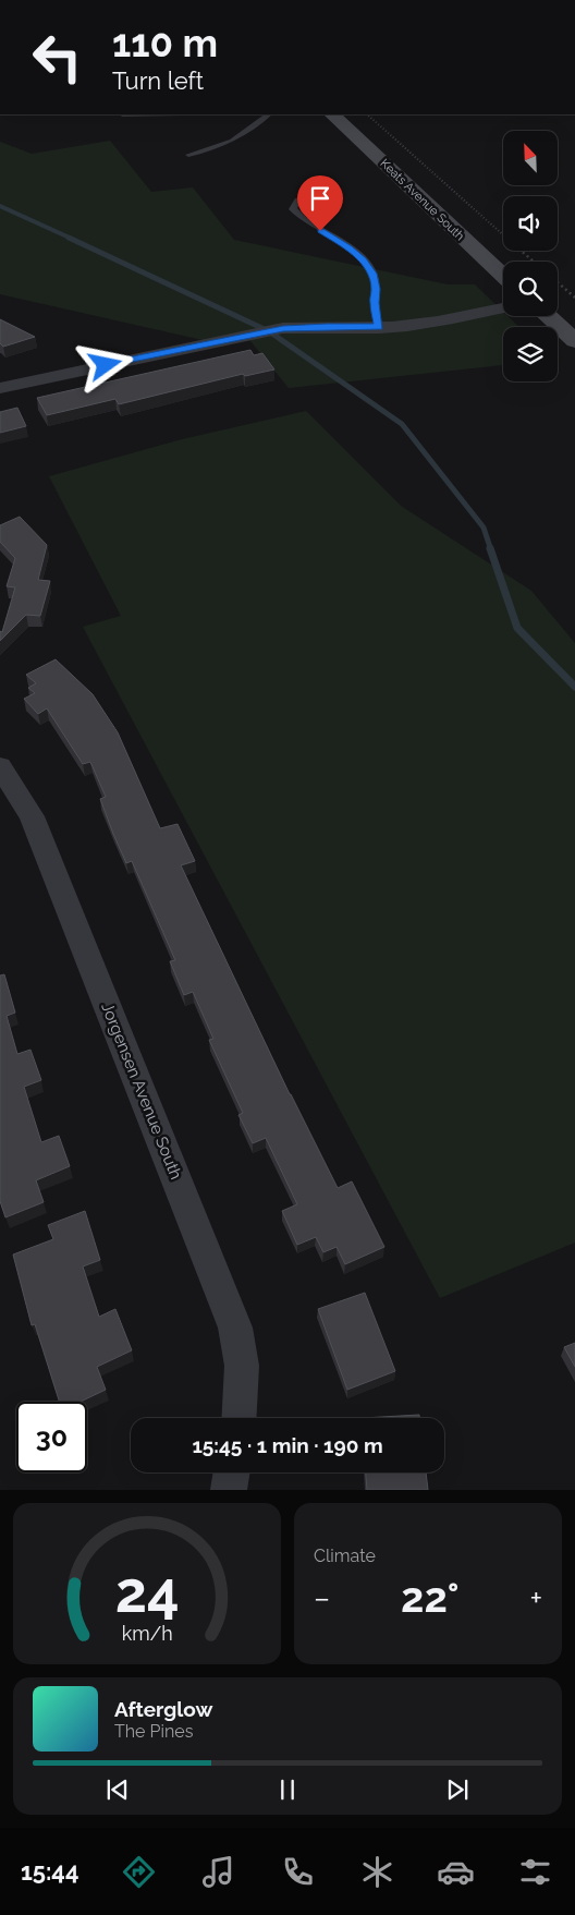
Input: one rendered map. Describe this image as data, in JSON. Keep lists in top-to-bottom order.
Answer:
{
  "streets": {
    "main road": ["Keats Avenue South"],
    "street": ["Jorgensen Avenue South"]
  },
  "north": "top left",
  "page": {
    "turn": ["110 m", "Turn left"],
    "limit": "30",
    "trip": "15:45 · 1 min · 190 m",
    "tile": "Climate",
    "heat": ["−", "22°", "+"],
    "song": ["Afterglow", "The Pines"],
    "tabs": "15:44",
    "gauge": ["24", "km/h"]
  }
}
